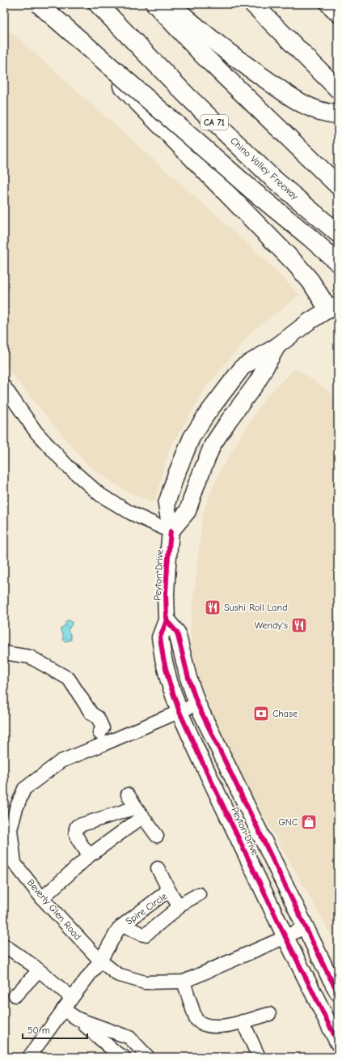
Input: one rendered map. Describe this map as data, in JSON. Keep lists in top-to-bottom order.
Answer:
{
  "streets": {
    "highway": ["CA 71", "Chino Valley Freeway"],
    "main road": ["Peyton Drive"],
    "street": ["Spire Circle", "Beverly Glen Road"]
  },
  "crossings": [
    ["Peyton Drive", "Beverly Glen Road"],
    ["Spire Circle", "Beverly Glen Road"]
  ],
  "places": {
    "restaurant": ["Sushi Roll Land", "Wendy's"],
    "bank": ["Chase"],
    "shop": ["GNC"]
  },
  "scale_bar": "50 m"
}
